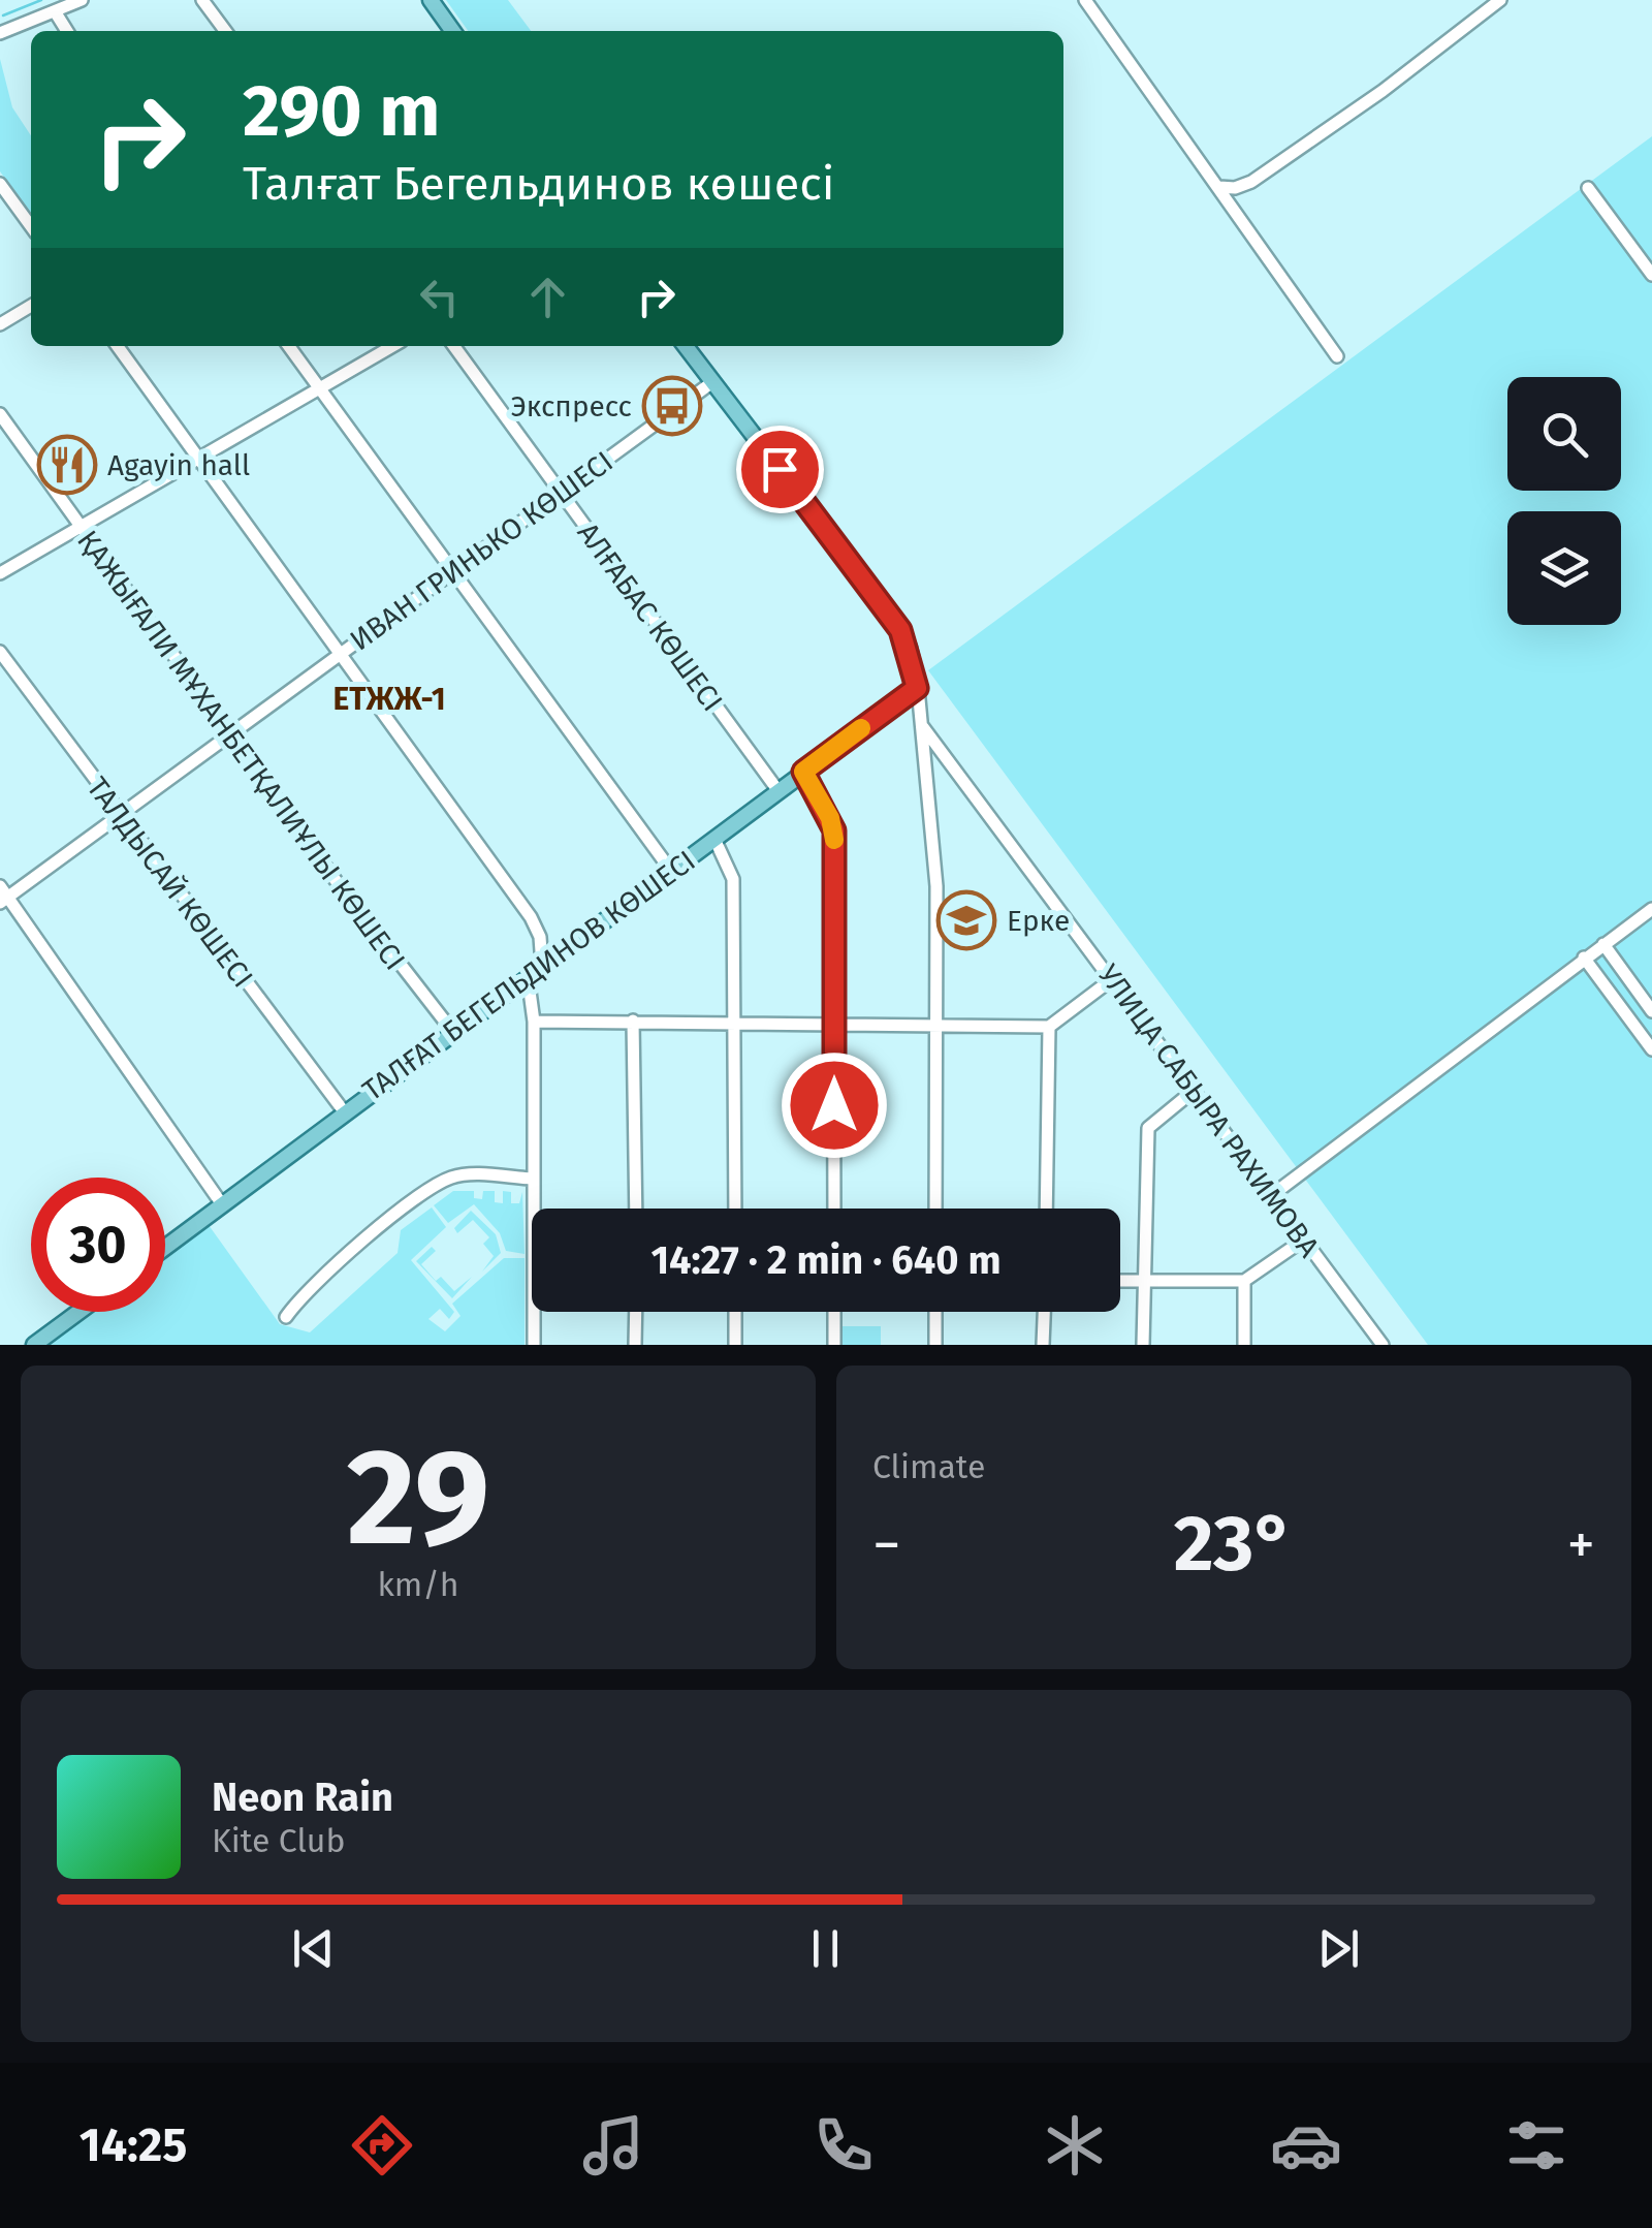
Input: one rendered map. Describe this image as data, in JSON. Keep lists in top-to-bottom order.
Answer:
{
  "streets": {
    "main road": ["ТАЛҒАТ БЕГЕЛЬДИНОВ КӨШЕСІ"],
    "street": [
      "ИВАН ГРИНЬКО КӨШЕСІ",
      "АЛҒАБАС КӨШЕСІ",
      "ҚАЖЫҒАЛИ МҰХАНБЕТҚАЛИҰЛЫ КӨШЕСІ",
      "ТАЛДЫСАЙ КӨШЕСІ",
      "УЛИЦА САБЫРА РАХИМОВА"
    ]
  },
  "crossings": [
    ["ИВАН ГРИНЬКО КӨШЕСІ", "АЛҒАБАС КӨШЕСІ"],
    ["ИВАН ГРИНЬКО КӨШЕСІ", "ҚАЖЫҒАЛИ МҰХАНБЕТҚАЛИҰЛЫ КӨШЕСІ"],
    ["ИВАН ГРИНЬКО КӨШЕСІ", "ТАЛДЫСАЙ КӨШЕСІ"],
    ["АЛҒАБАС КӨШЕСІ", "ТАЛҒАТ БЕГЕЛЬДИНОВ КӨШЕСІ"],
    ["ҚАЖЫҒАЛИ МҰХАНБЕТҚАЛИҰЛЫ КӨШЕСІ", "ТАЛҒАТ БЕГЕЛЬДИНОВ КӨШЕСІ"],
    ["ТАЛДЫСАЙ КӨШЕСІ", "ТАЛҒАТ БЕГЕЛЬДИНОВ КӨШЕСІ"]
  ],
  "districts": ["ЕТЖЖ-1"],
  "places": {
    "bus stop": ["Экспресс"],
    "restaurant": ["Agayin hall"],
    "school or university": ["Ерке"]
  },
  "page": {
    "turn": ["290 m", "Талғат Бегельдинов көшесі"],
    "limit": "30",
    "trip": "14:27 · 2 min · 640 m",
    "tile": [
      ["29", "km/h"],
      "Climate"
    ],
    "heat": ["−", "23°", "+"],
    "song": ["Neon Rain", "Kite Club"],
    "tabs": "14:25"
  }
}
